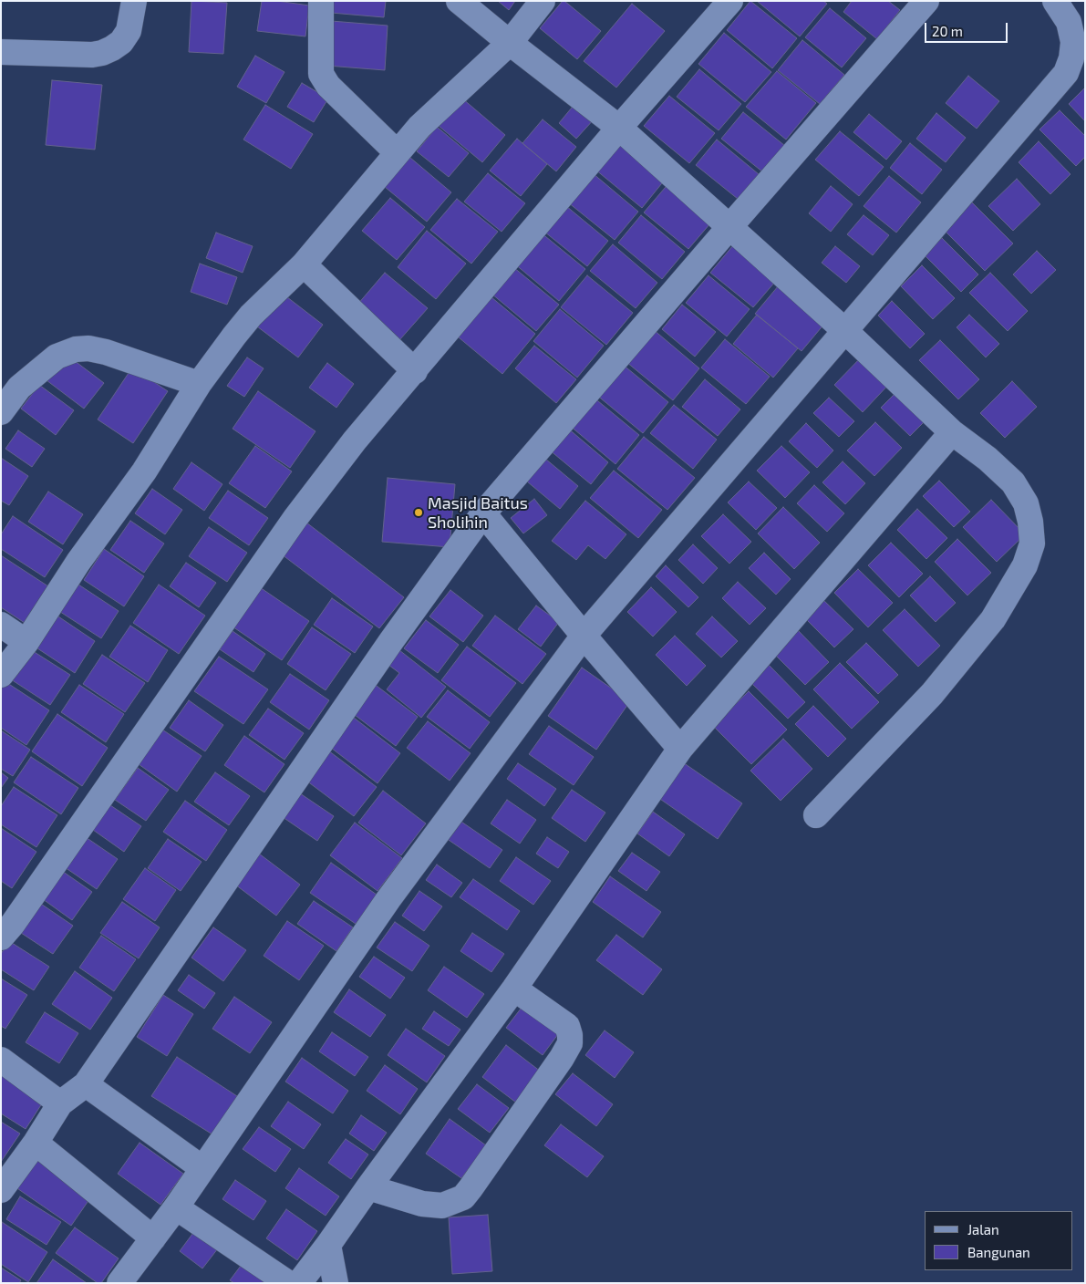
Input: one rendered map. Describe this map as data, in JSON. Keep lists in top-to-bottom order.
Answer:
{
  "places": ["Masjid Baitus Sholihin"],
  "legend": ["Jalan", "Bangunan"],
  "scale_bar": "20 m"
}
